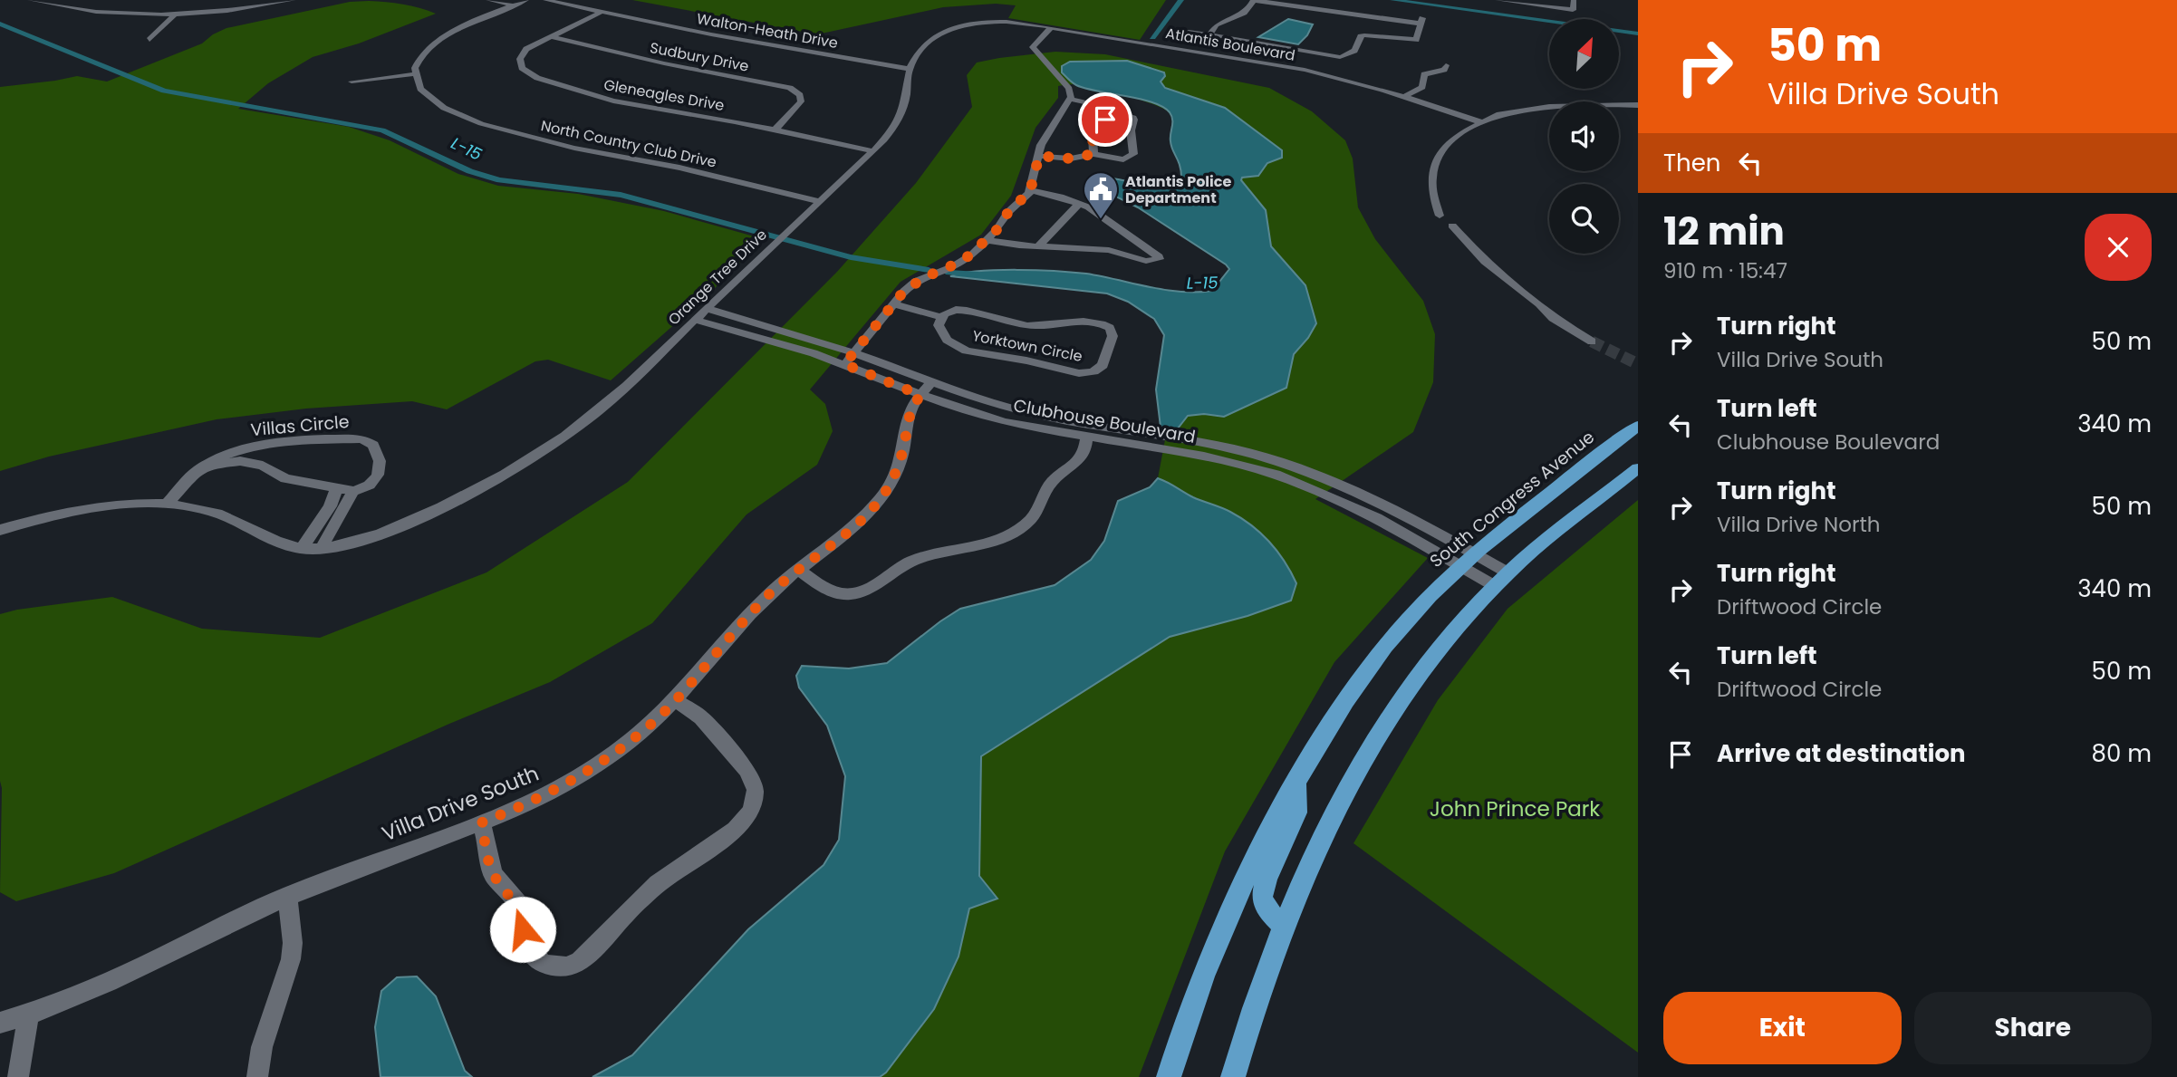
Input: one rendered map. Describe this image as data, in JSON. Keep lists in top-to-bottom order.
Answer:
{
  "streets": {
    "main road": ["South Congress Avenue"],
    "street": [
      "Walton-Heath Drive",
      "Atlantis Boulevard",
      "Sudbury Drive",
      "Gleneagles Drive",
      "North Country Club Drive",
      "Orange Tree Drive",
      "Yorktown Circle",
      "Clubhouse Boulevard",
      "Villas Circle",
      "Villa Drive South"
    ]
  },
  "crossings": [
    ["Walton-Heath Drive", "Gleneagles Drive"],
    ["Walton-Heath Drive", "Orange Tree Drive"],
    ["Atlantis Boulevard", "Orange Tree Drive"],
    ["Sudbury Drive", "Gleneagles Drive"],
    ["Gleneagles Drive", "Orange Tree Drive"],
    ["North Country Club Drive", "Orange Tree Drive"],
    ["Orange Tree Drive", "Clubhouse Boulevard"],
    ["Orange Tree Drive", "Villas Circle"],
    ["Clubhouse Boulevard", "South Congress Avenue"],
    ["Clubhouse Boulevard", "Villa Drive South"]
  ],
  "water": ["L-15"],
  "parks": ["John Prince Park"],
  "places": {
    "public building": ["Atlantis Police Department"]
  },
  "north": "top right",
  "page": {
    "turn": ["50 m", "Villa Drive South"],
    "then": "Then",
    "heading": ["12 min", "910 m · 15:47"],
    "list": [
      {
        "name": "Turn right",
        "note": "Villa Drive South",
        "value": "50 m"
      },
      {
        "name": "Turn left",
        "note": "Clubhouse Boulevard",
        "value": "340 m"
      },
      {
        "name": "Turn right",
        "note": "Villa Drive North",
        "value": "50 m"
      },
      {
        "name": "Turn right",
        "note": "Driftwood Circle",
        "value": "340 m"
      },
      {
        "name": "Turn left",
        "note": "Driftwood Circle",
        "value": "50 m"
      },
      {
        "name": "Arrive at destination",
        "value": "80 m"
      }
    ],
    "buttons": ["Exit", "Share"]
  }
}
